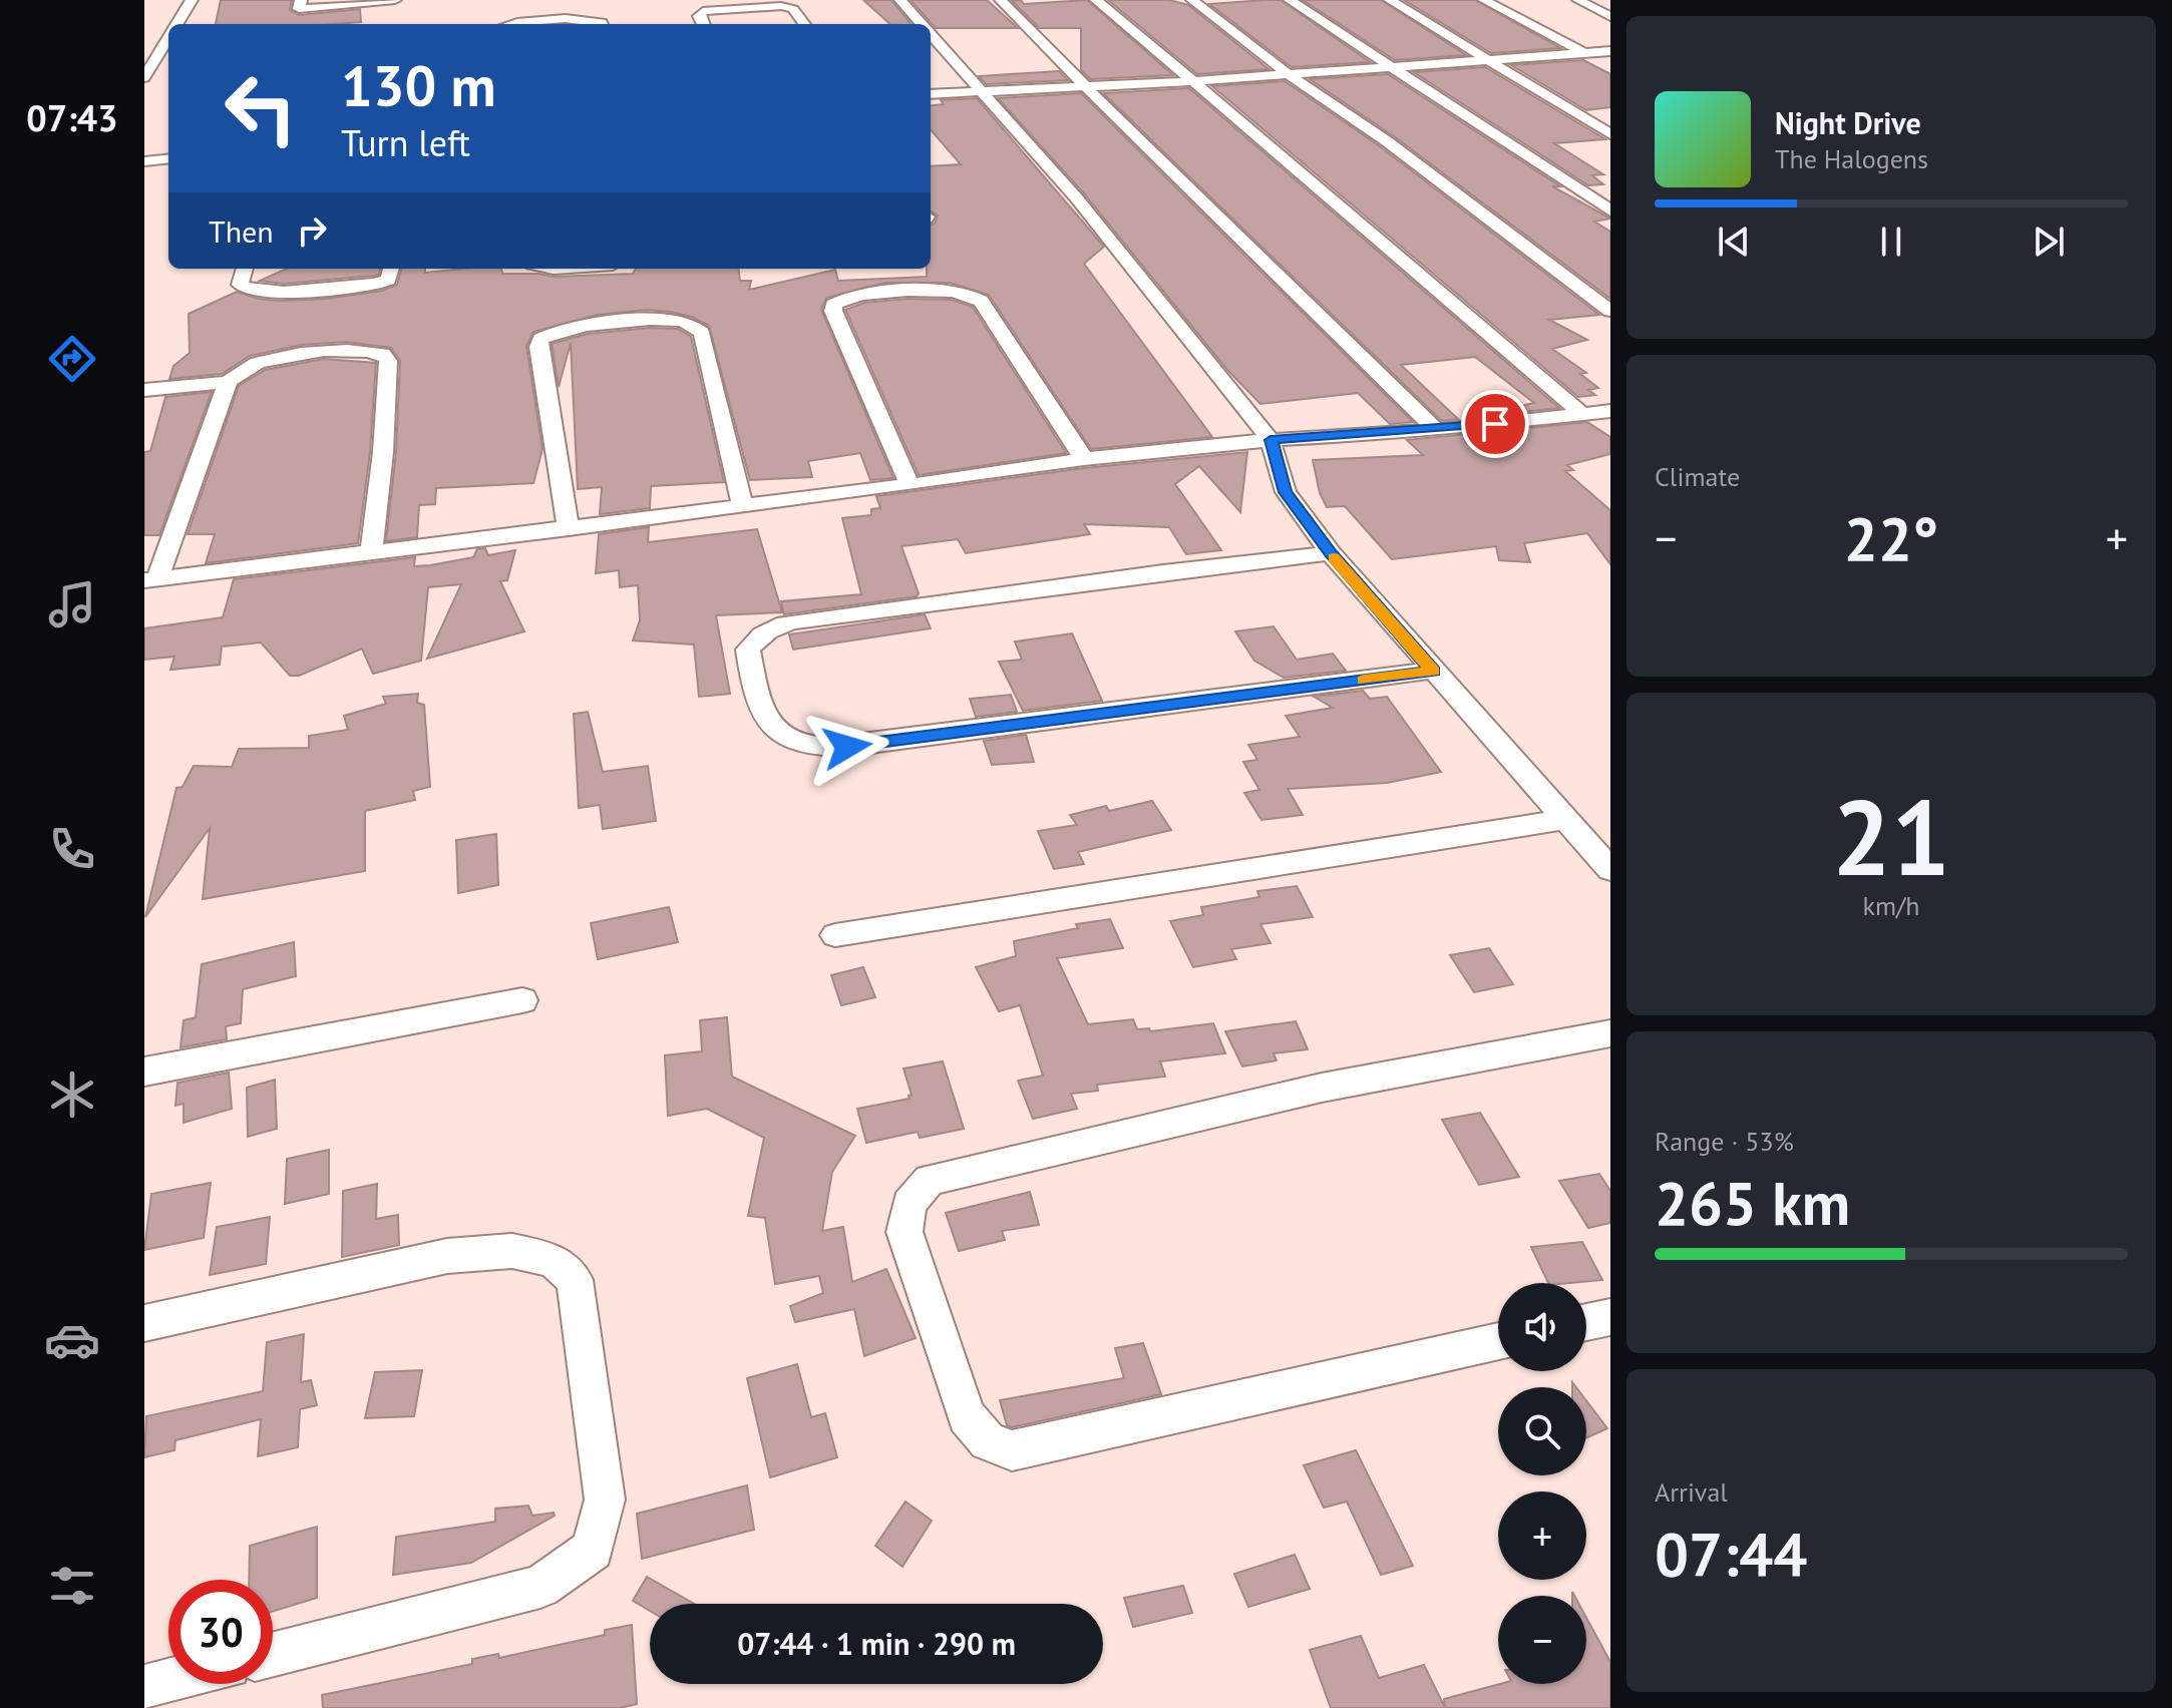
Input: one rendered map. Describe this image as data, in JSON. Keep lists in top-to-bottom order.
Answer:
{
  "page": {
    "tabs": "07:43",
    "turn": ["130 m", "Turn left"],
    "song": ["Night Drive", "The Halogens"],
    "then": "Then",
    "tile": [
      "Climate",
      ["21", "km/h"],
      ["Range · 53%", "265 km"],
      ["Arrival", "07:44"]
    ],
    "heat": ["−", "22°", "+"],
    "map_buttons": ["+", "−"],
    "limit": "30",
    "trip": "07:44 · 1 min · 290 m"
  }
}
